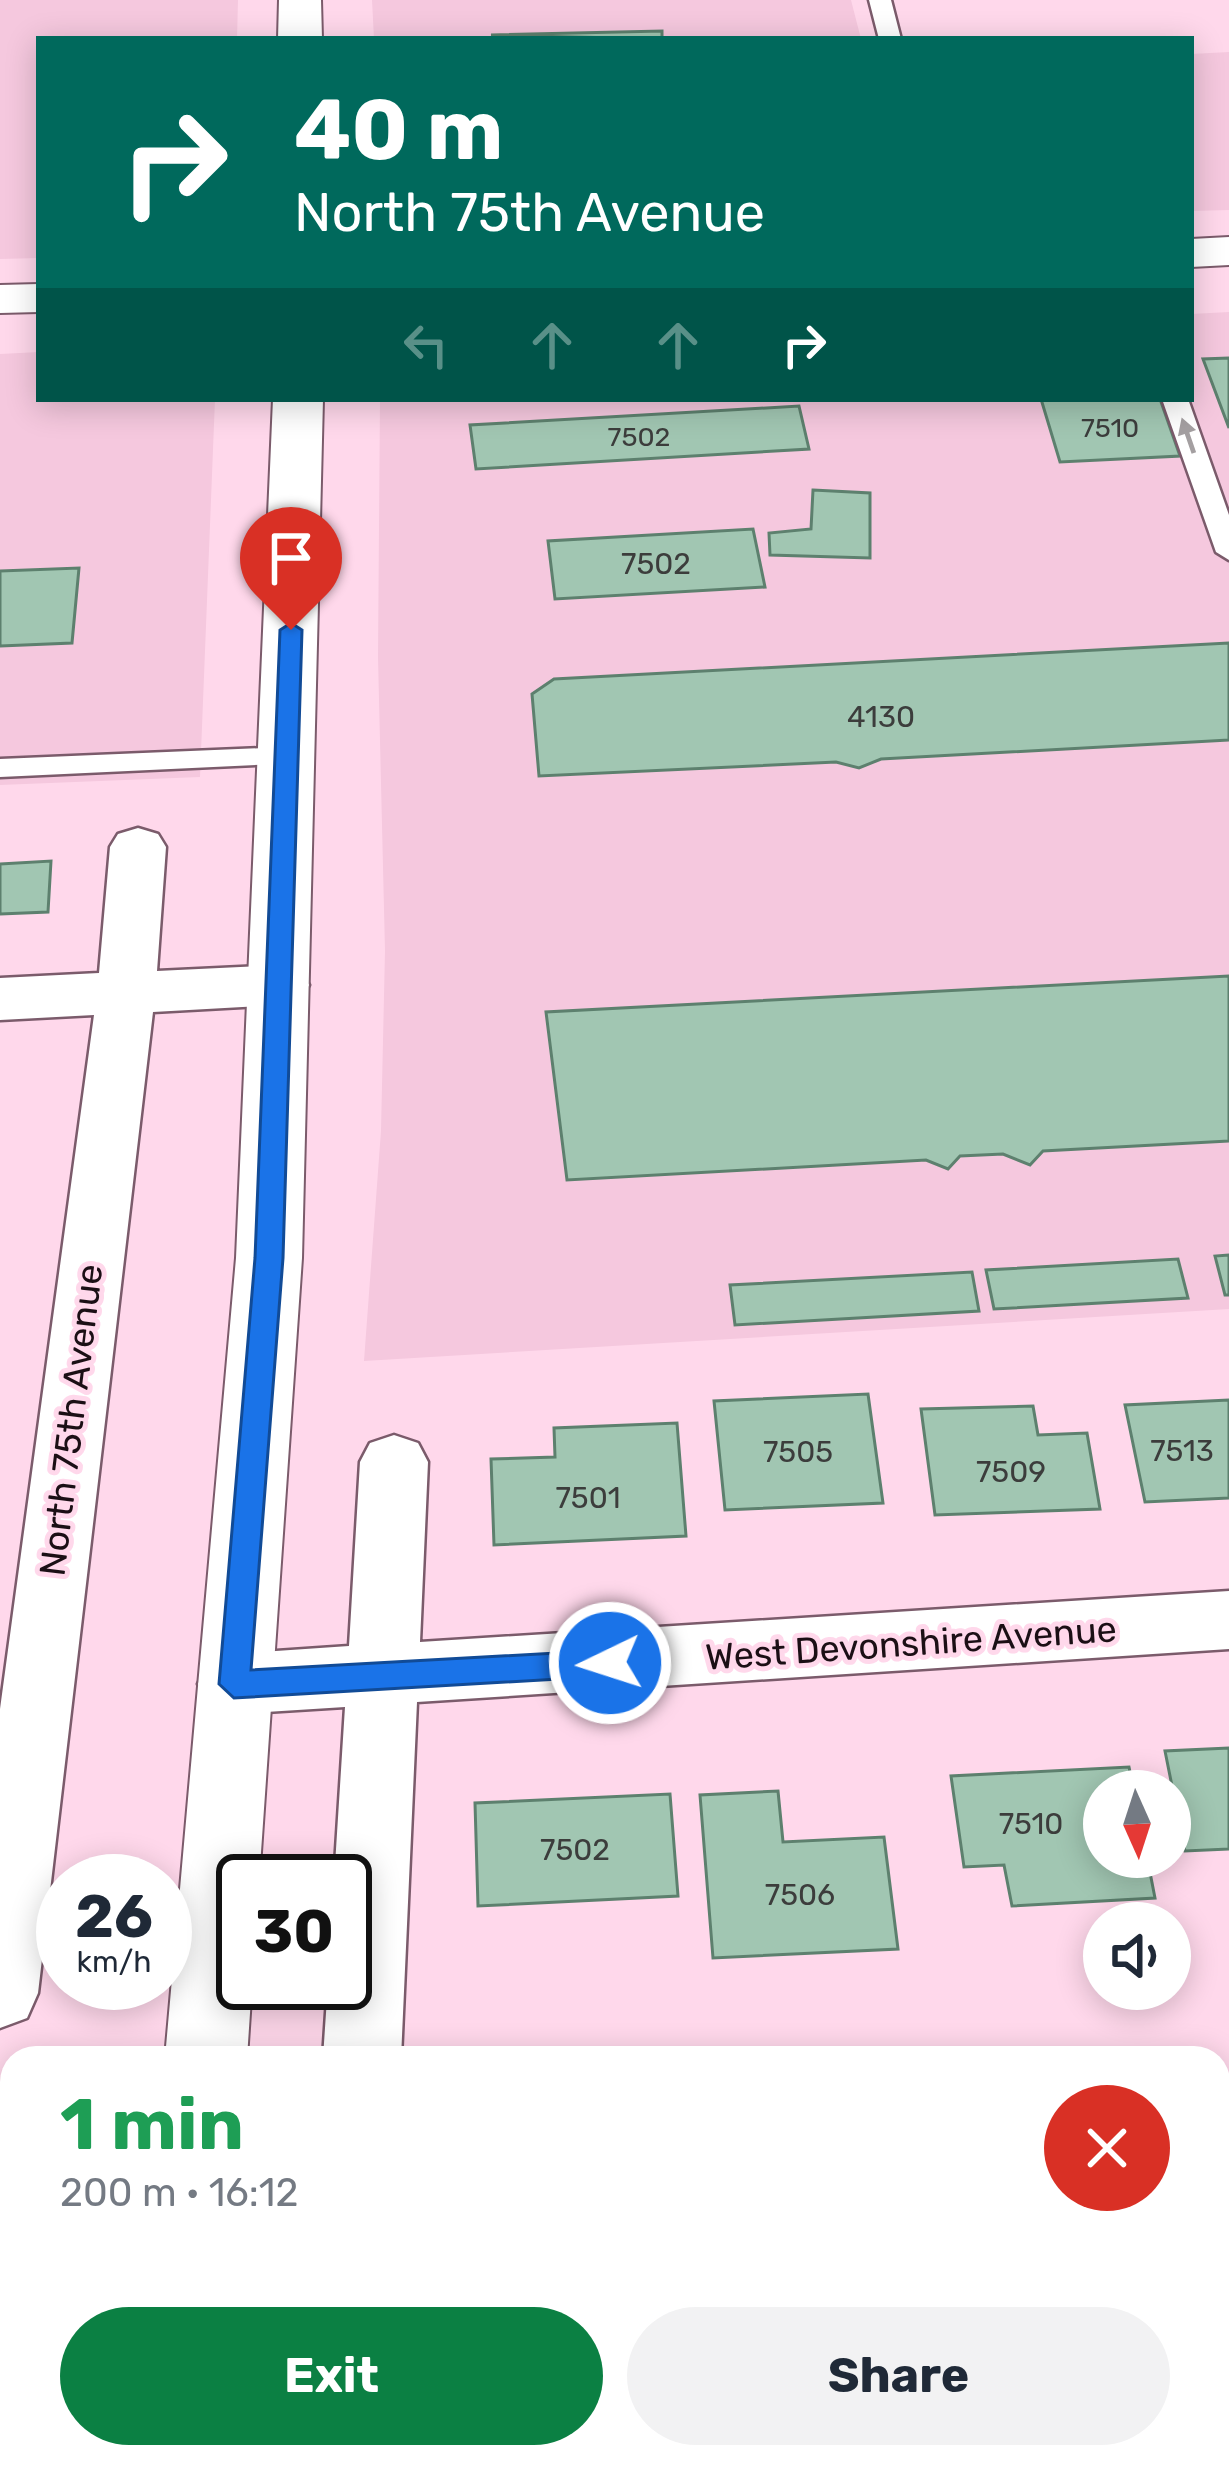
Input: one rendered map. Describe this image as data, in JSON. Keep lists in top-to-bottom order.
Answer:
{
  "streets": {
    "street": ["North 75th Avenue", "West Devonshire Avenue"]
  },
  "house_numbers": [
    "7510",
    "7502",
    "7502",
    "4130",
    "7513",
    "7505",
    "7509",
    "7501",
    "7510",
    "7502",
    "7506"
  ],
  "north": "bottom",
  "page": {
    "turn": ["40 m", "North 75th Avenue"],
    "speed": "26 km/h",
    "limit": "30",
    "heading": ["1 min", "200 m · 16:12"],
    "buttons": ["Exit", "Share"]
  }
}
